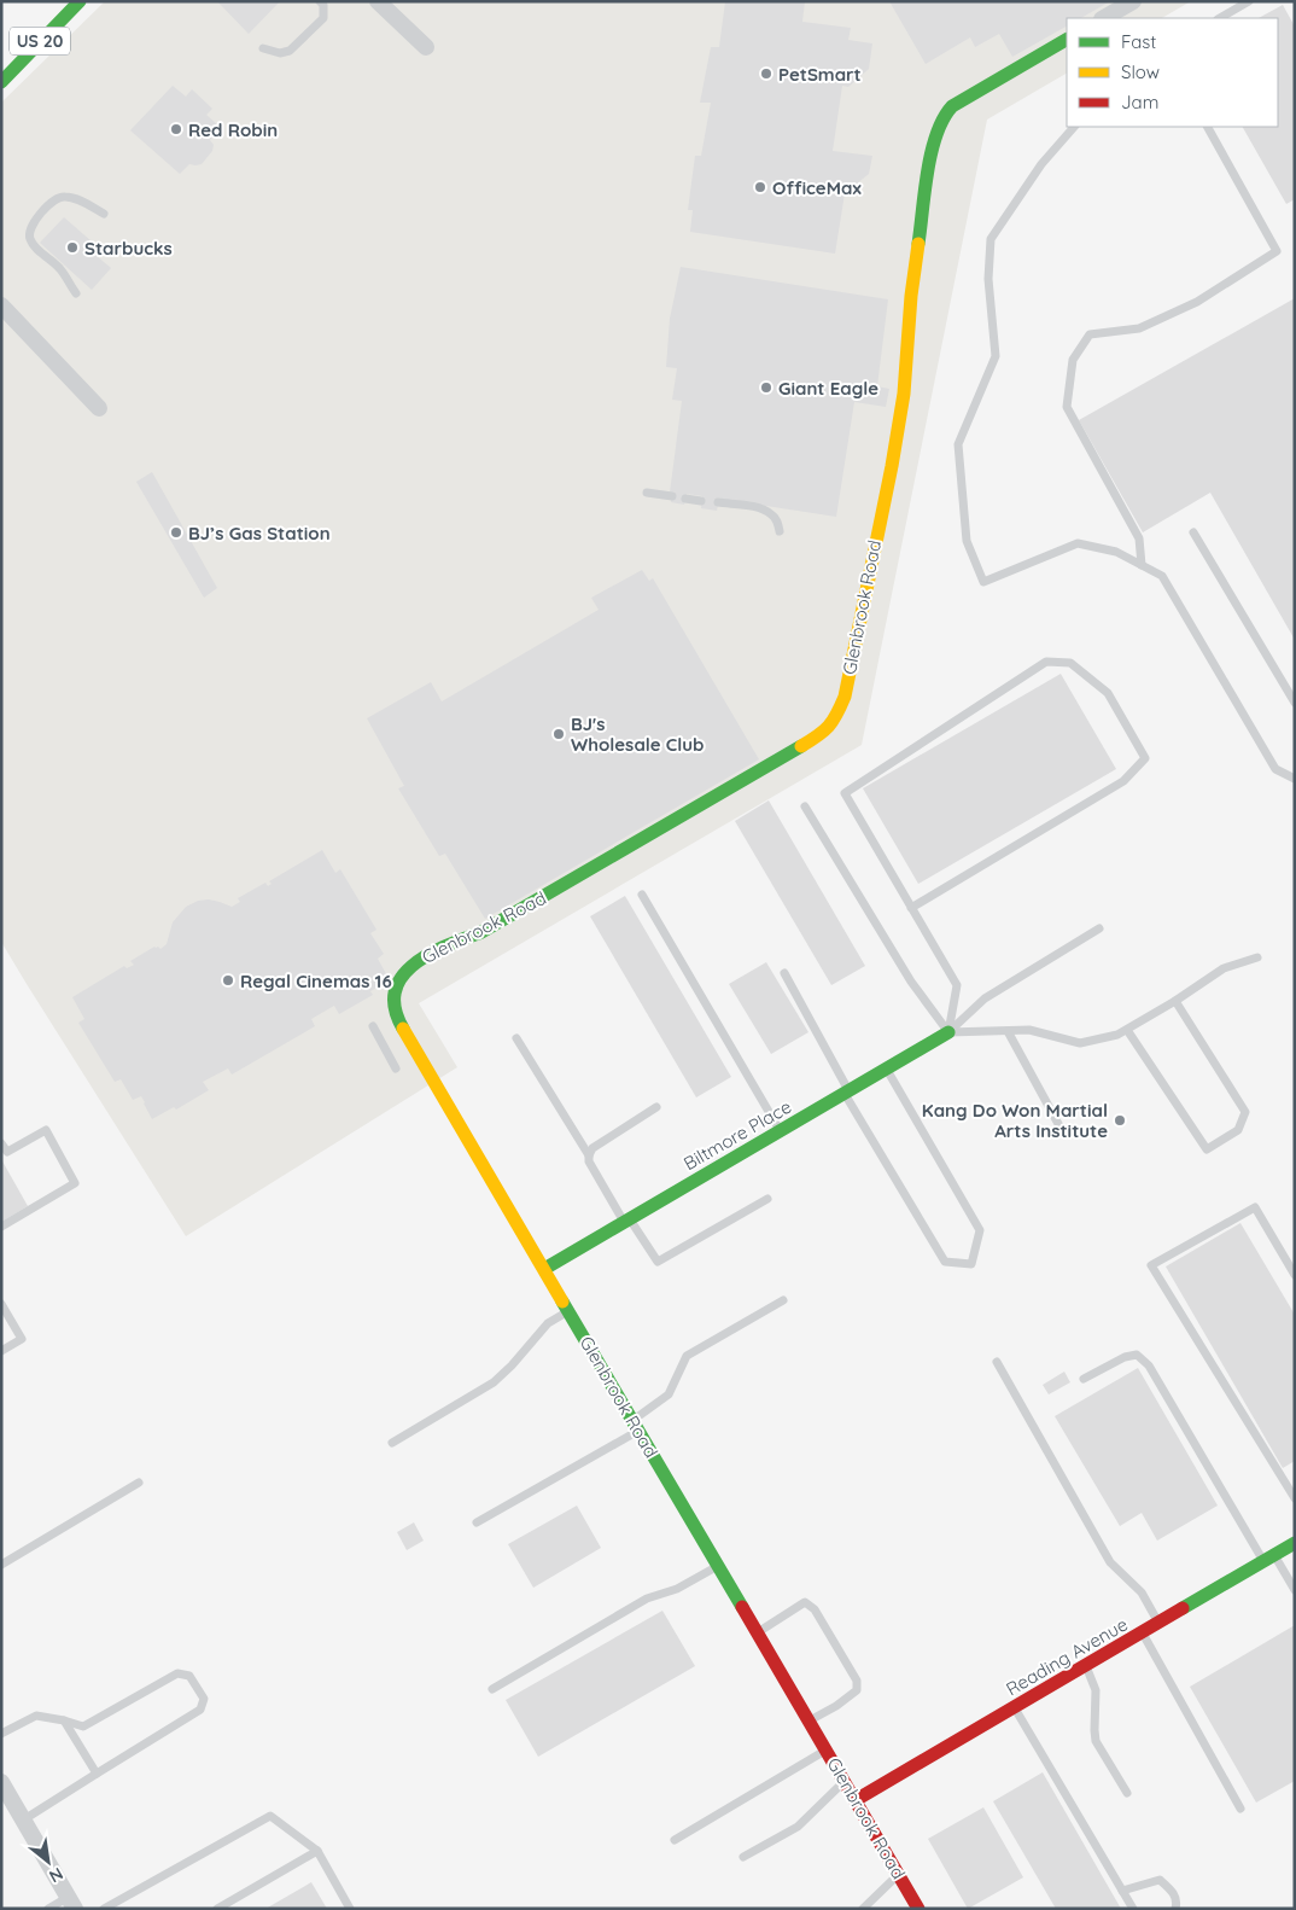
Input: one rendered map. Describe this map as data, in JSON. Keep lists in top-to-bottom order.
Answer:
{
  "streets": {
    "street": [
      "US 20",
      "Glenbrook Road",
      "Biltmore Place",
      "Reading Avenue"
    ]
  },
  "crossings": [
    ["Glenbrook Road", "Biltmore Place"],
    ["Glenbrook Road", "Reading Avenue"]
  ],
  "places": [
    "PetSmart",
    "Red Robin",
    "OfficeMax",
    "Starbucks",
    "Giant Eagle",
    "BJ’s Gas Station",
    "BJ's Wholesale Club",
    "Regal Cinemas 16",
    "Kang Do Won Martial Arts Institute"
  ],
  "legend": ["Fast", "Slow", "Jam"],
  "north": "bottom right"
}
